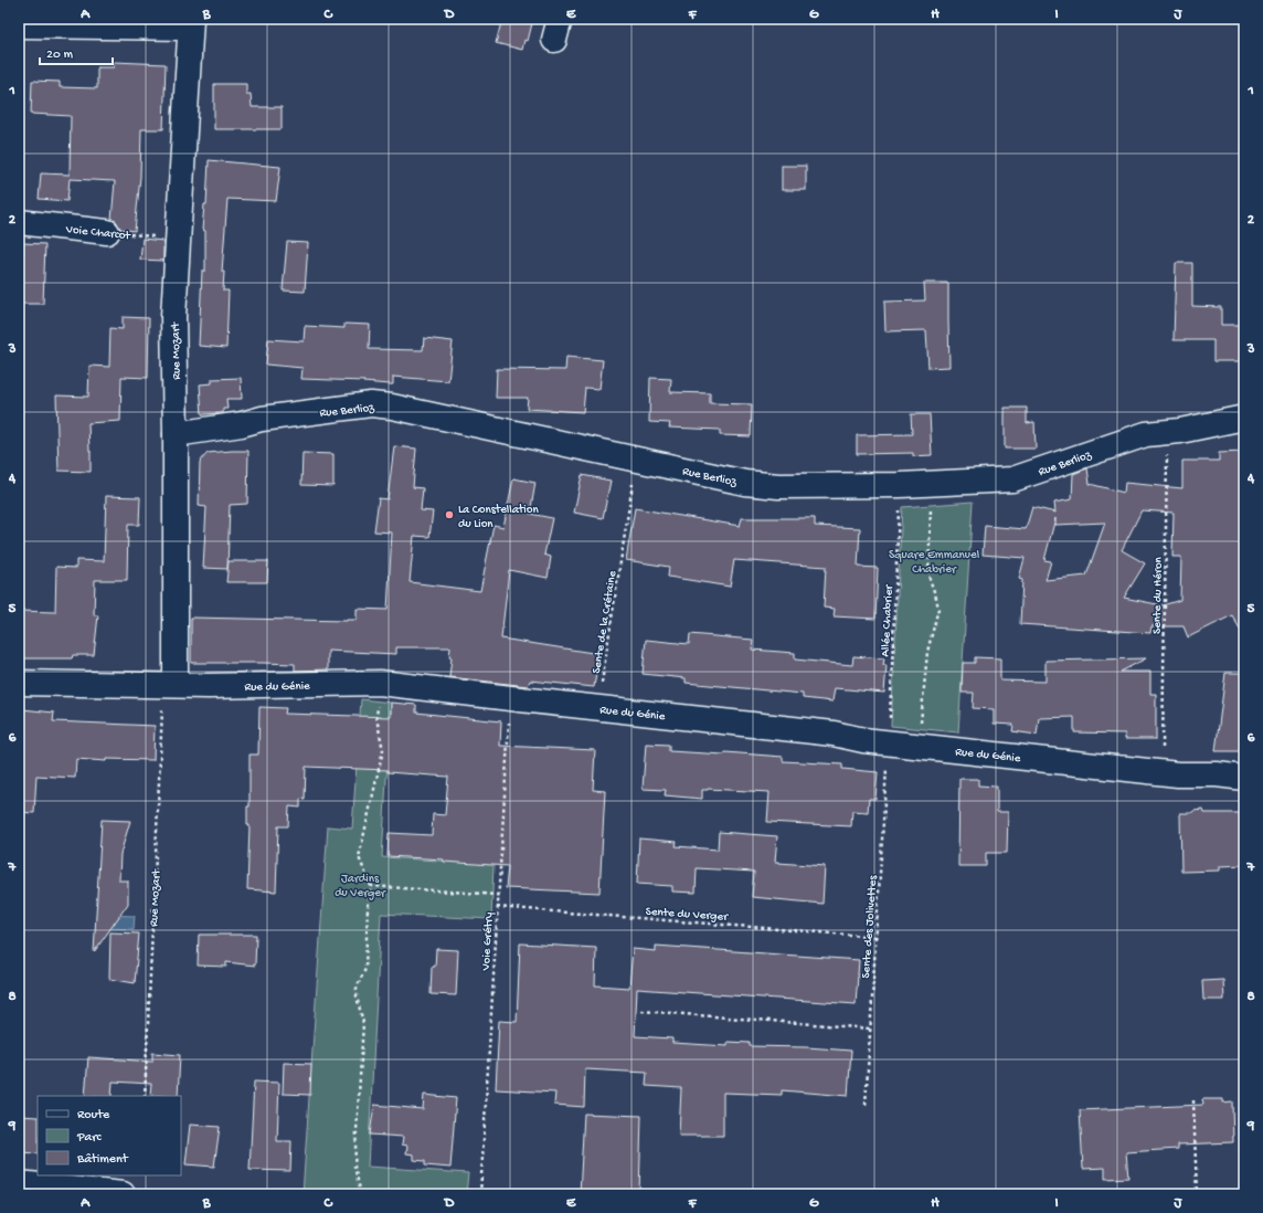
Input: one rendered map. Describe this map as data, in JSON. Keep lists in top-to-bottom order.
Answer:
{
  "streets": {
    "street": [
      "Voie Charcot",
      "Rue Mozart",
      "Rue Berlioz",
      "Rue du Génie"
    ],
    "path": [
      "Sente du Héron",
      "Allée Chabrier",
      "Sente de la Crétaine",
      "Sente du Verger",
      "Sente des Jolivettes",
      "Voie Grétry"
    ]
  },
  "crossings": [
    ["Voie Charcot", "Rue Mozart"],
    ["Rue Mozart", "Rue Berlioz"],
    ["Rue Mozart", "Rue du Génie"],
    ["Rue Berlioz", "Sente du Héron"],
    ["Rue Berlioz", "Allée Chabrier"],
    ["Rue Berlioz", "Sente de la Crétaine"],
    ["Rue du Génie", "Voie Grétry"],
    ["Sente du Verger", "Sente des Jolivettes"],
    ["Sente du Verger", "Voie Grétry"]
  ],
  "parks": ["Square Emmanuel Chabrier", "Jardins du Verger"],
  "places": ["La Constellation du Lion"],
  "legend": ["Route", "Parc", "Bâtiment"],
  "scale_bar": "20 m",
  "grid": {
    "columns": [
      "A",
      "B",
      "C",
      "D",
      "E",
      "F",
      "G",
      "H",
      "I",
      "J"
    ],
    "rows": [
      "1",
      "2",
      "3",
      "4",
      "5",
      "6",
      "7",
      "8",
      "9"
    ]
  }
}
